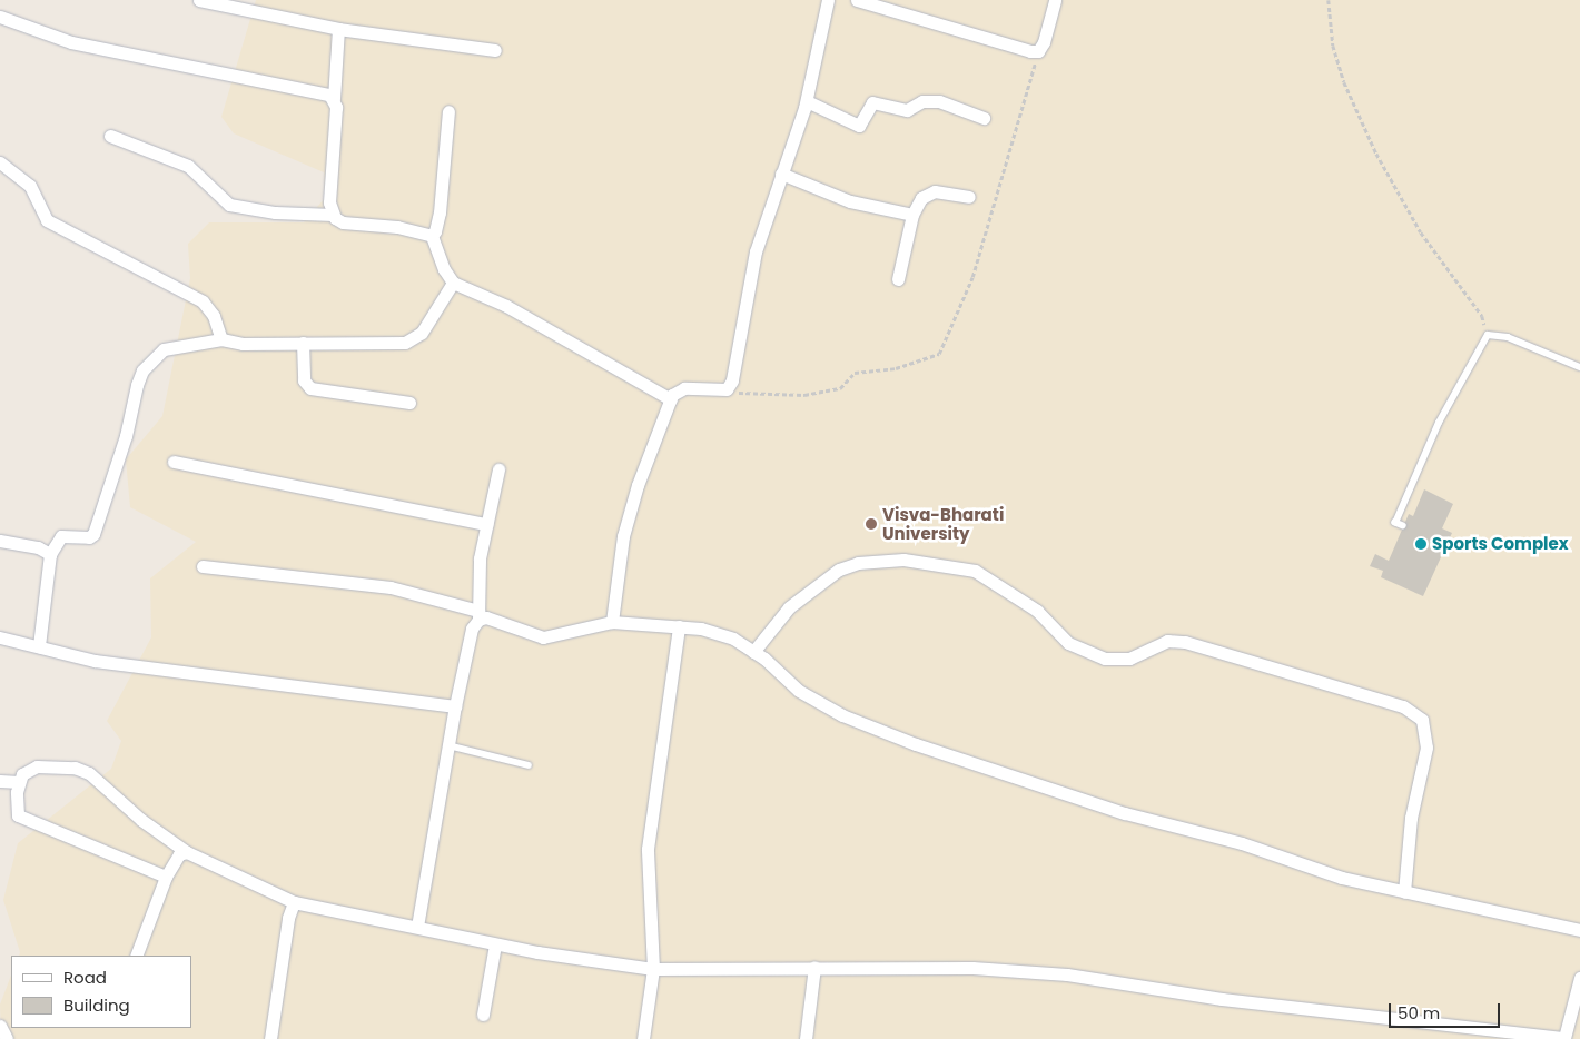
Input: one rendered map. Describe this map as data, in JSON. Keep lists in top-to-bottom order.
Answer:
{
  "places": ["Visva-Bharati University", "Sports Complex"],
  "legend": ["Road", "Building"],
  "scale_bar": "50 m"
}
